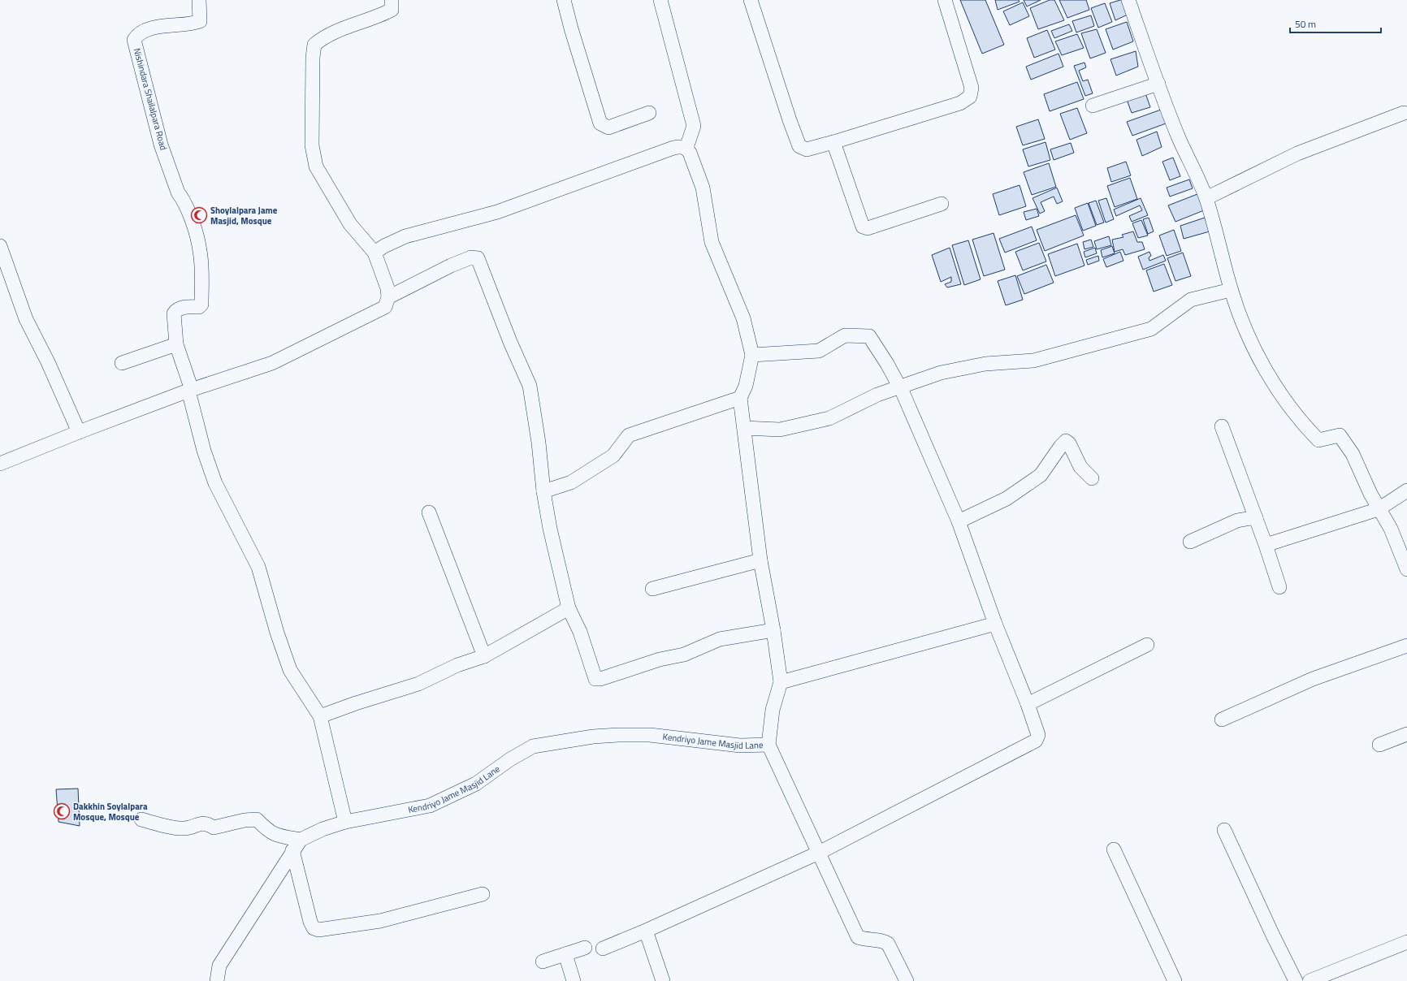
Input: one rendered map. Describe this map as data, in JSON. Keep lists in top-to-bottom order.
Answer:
{
  "streets": {
    "street": ["Nishindara Shailalpara Road", "Kendriyo Jame Masjid Lane"]
  },
  "places": {
    "mosque": ["Shoylalpara Jame Masjid, Mosque", "Dakkhin Soylalpara Mosque, Mosque"]
  },
  "scale_bar": "50 m"
}
